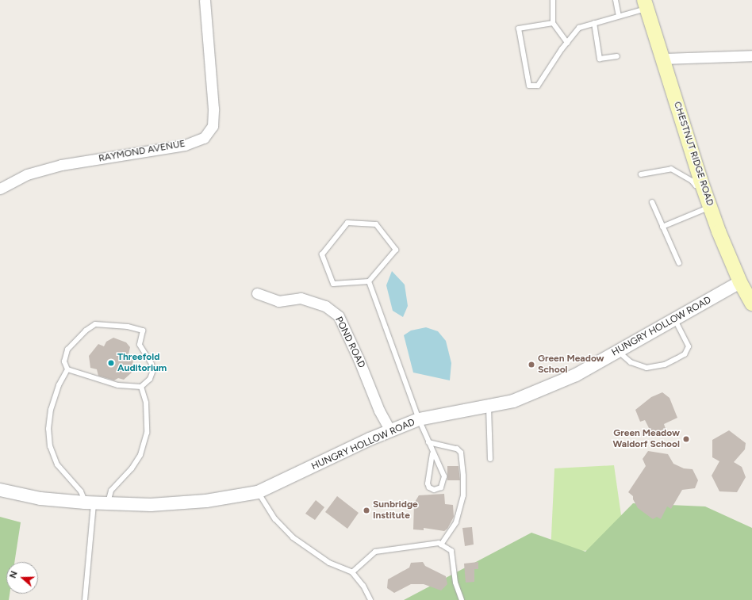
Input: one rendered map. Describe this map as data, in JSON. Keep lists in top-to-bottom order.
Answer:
{
  "streets": {
    "main road": ["CHESTNUT RIDGE ROAD"],
    "street": ["RAYMOND AVENUE", "HUNGRY HOLLOW ROAD", "POND ROAD"]
  },
  "crossings": [
    ["CHESTNUT RIDGE ROAD", "HUNGRY HOLLOW ROAD"],
    ["HUNGRY HOLLOW ROAD", "POND ROAD"]
  ],
  "places": [
    "Threefold Auditorium",
    "Green Meadow School",
    "Green Meadow Waldorf School",
    "Sunbridge Institute"
  ],
  "north": "left"
}
